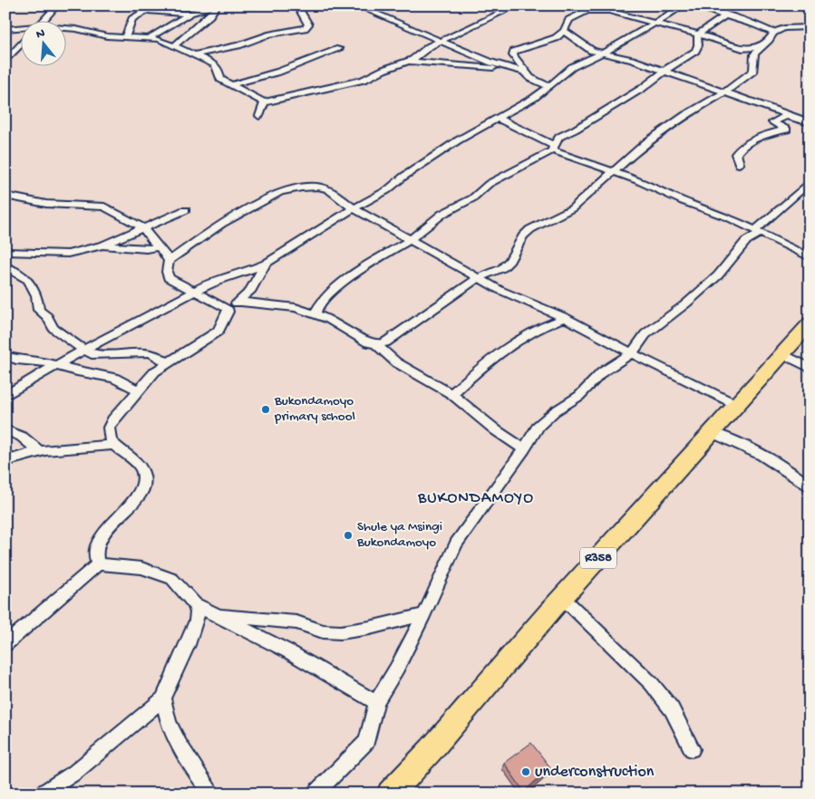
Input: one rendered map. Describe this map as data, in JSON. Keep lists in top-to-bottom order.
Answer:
{
  "streets": {
    "main road": ["R358"]
  },
  "districts": ["BUKONDAMOYO"],
  "places": ["Bukondamoyo primary school", "Shule ya Msingi Bukondamoyo", "underconstruction"],
  "north": "top"
}
